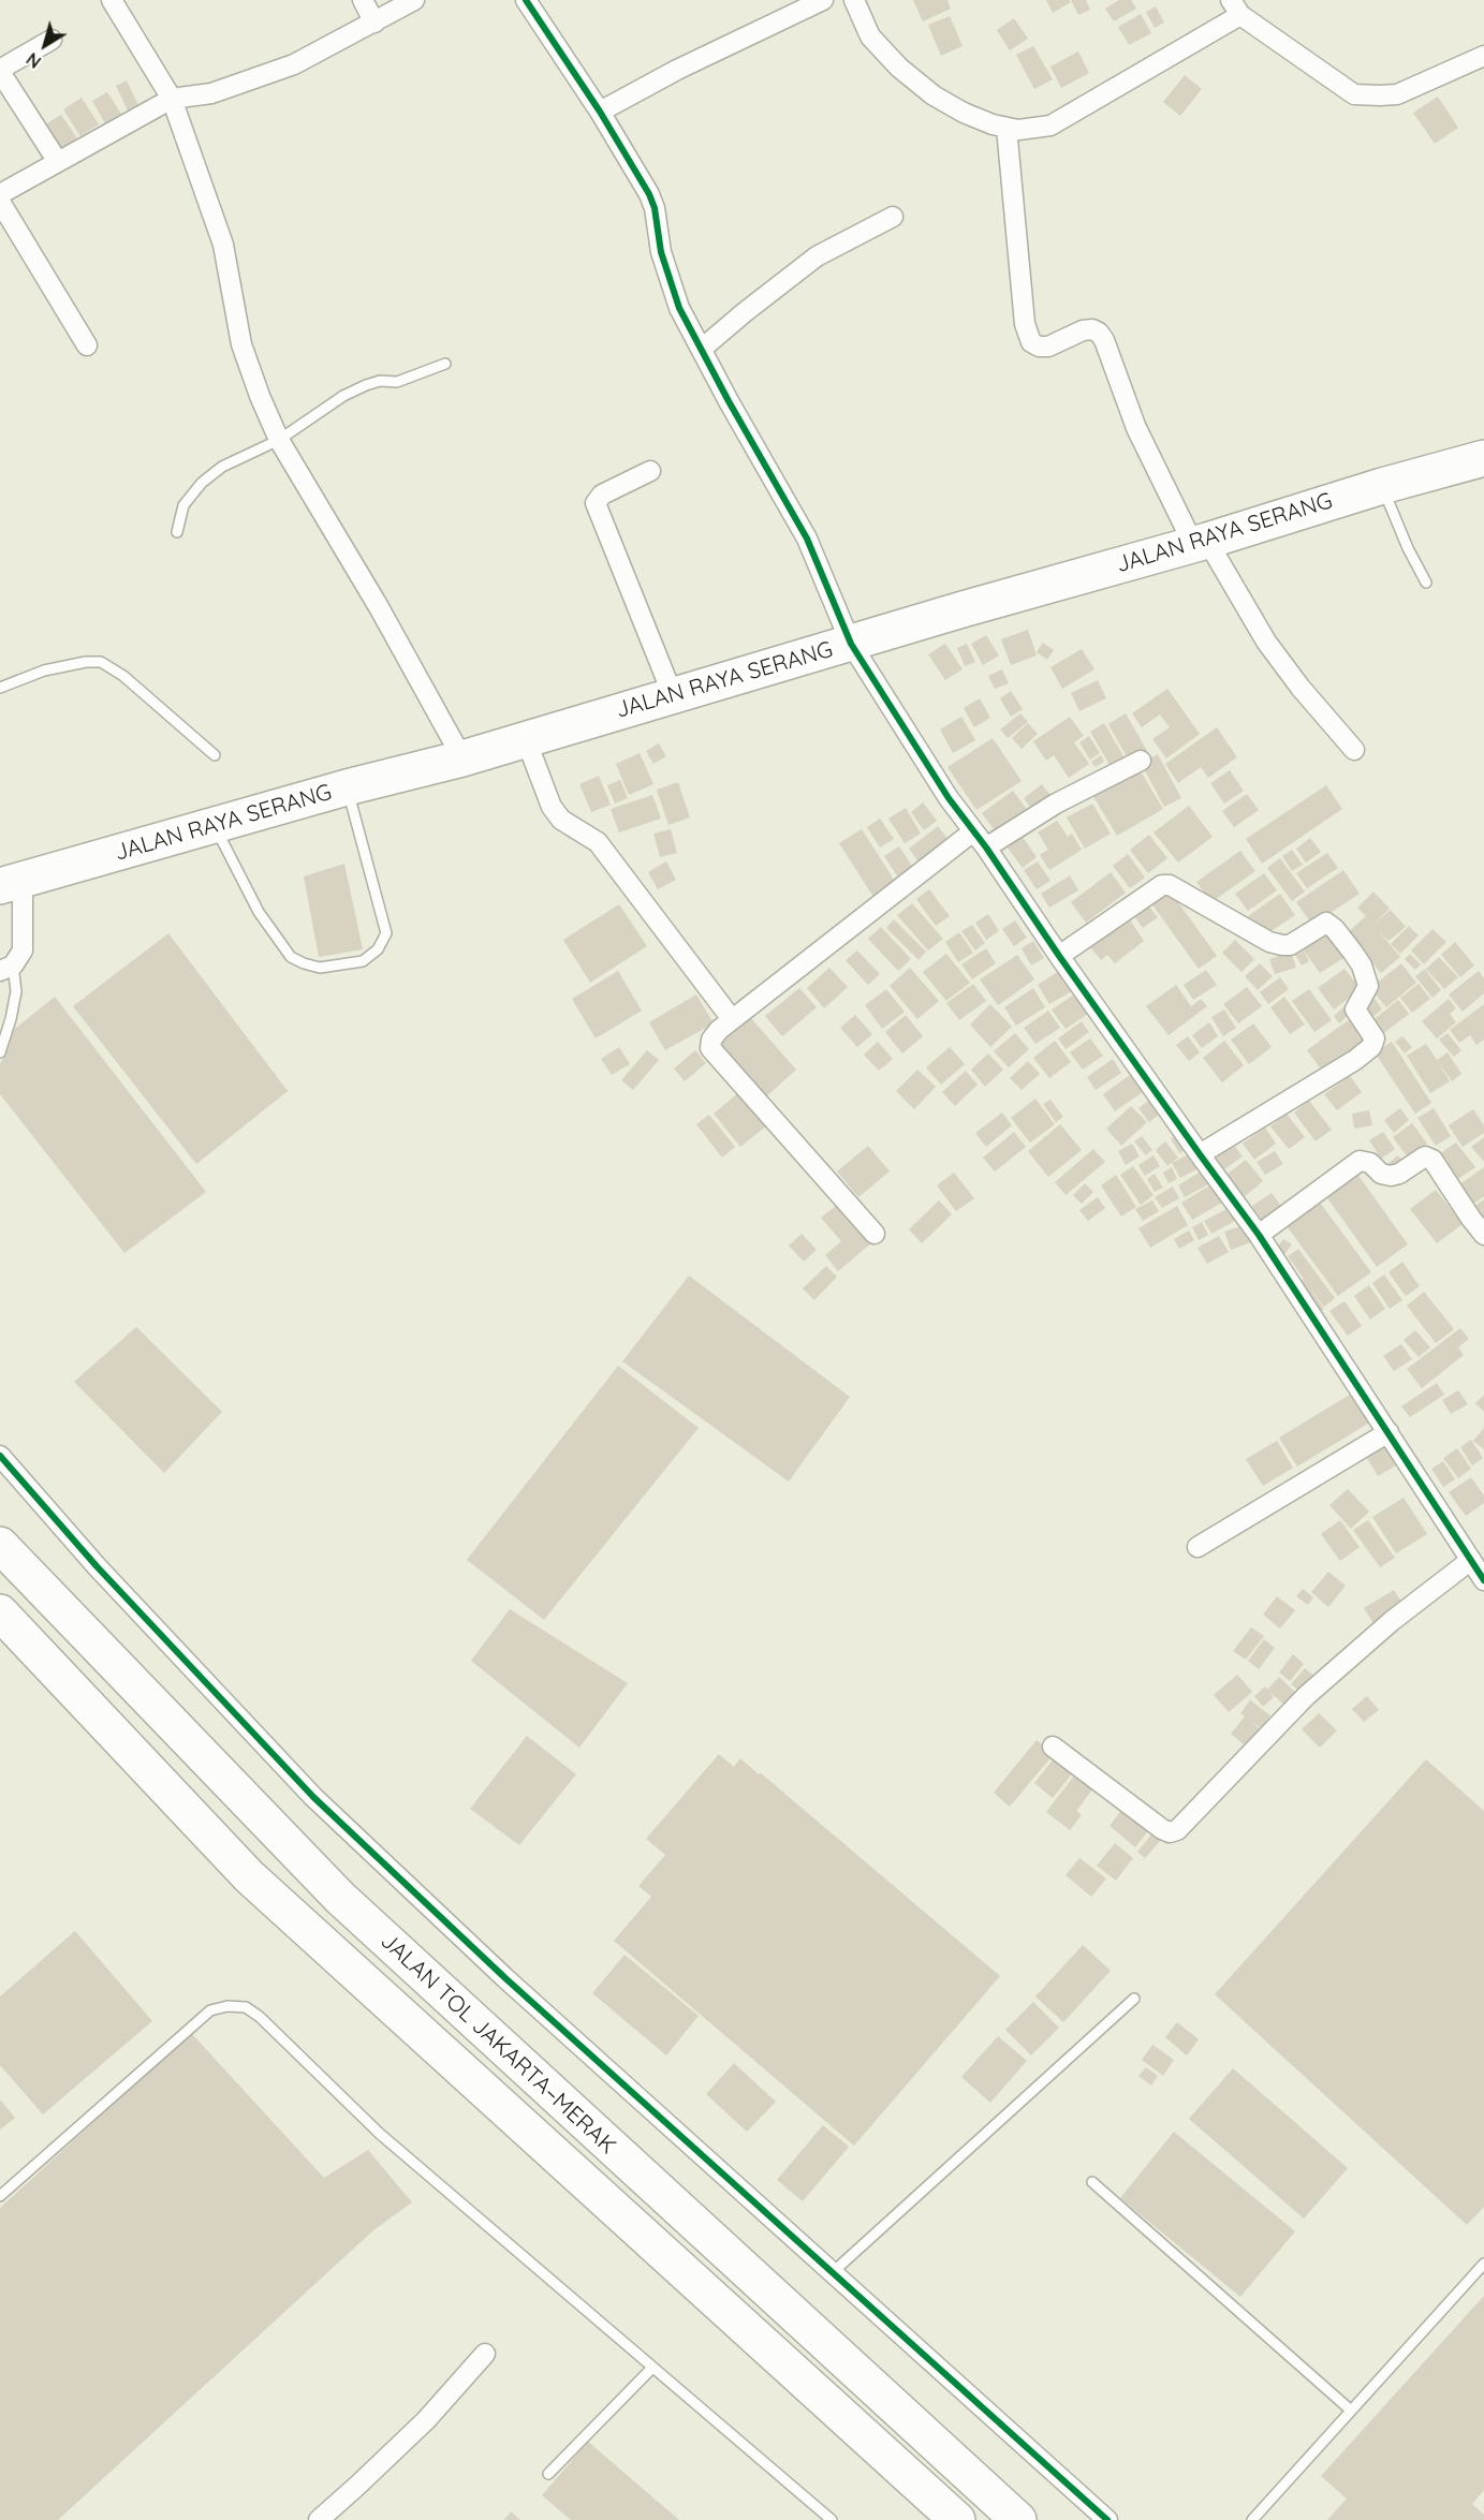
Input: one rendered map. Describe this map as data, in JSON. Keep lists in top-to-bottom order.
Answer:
{
  "streets": {
    "highway": ["JALAN RAYA SERANG", "JALAN TOL JAKARTA–MERAK"]
  },
  "north": "bottom left"
}
